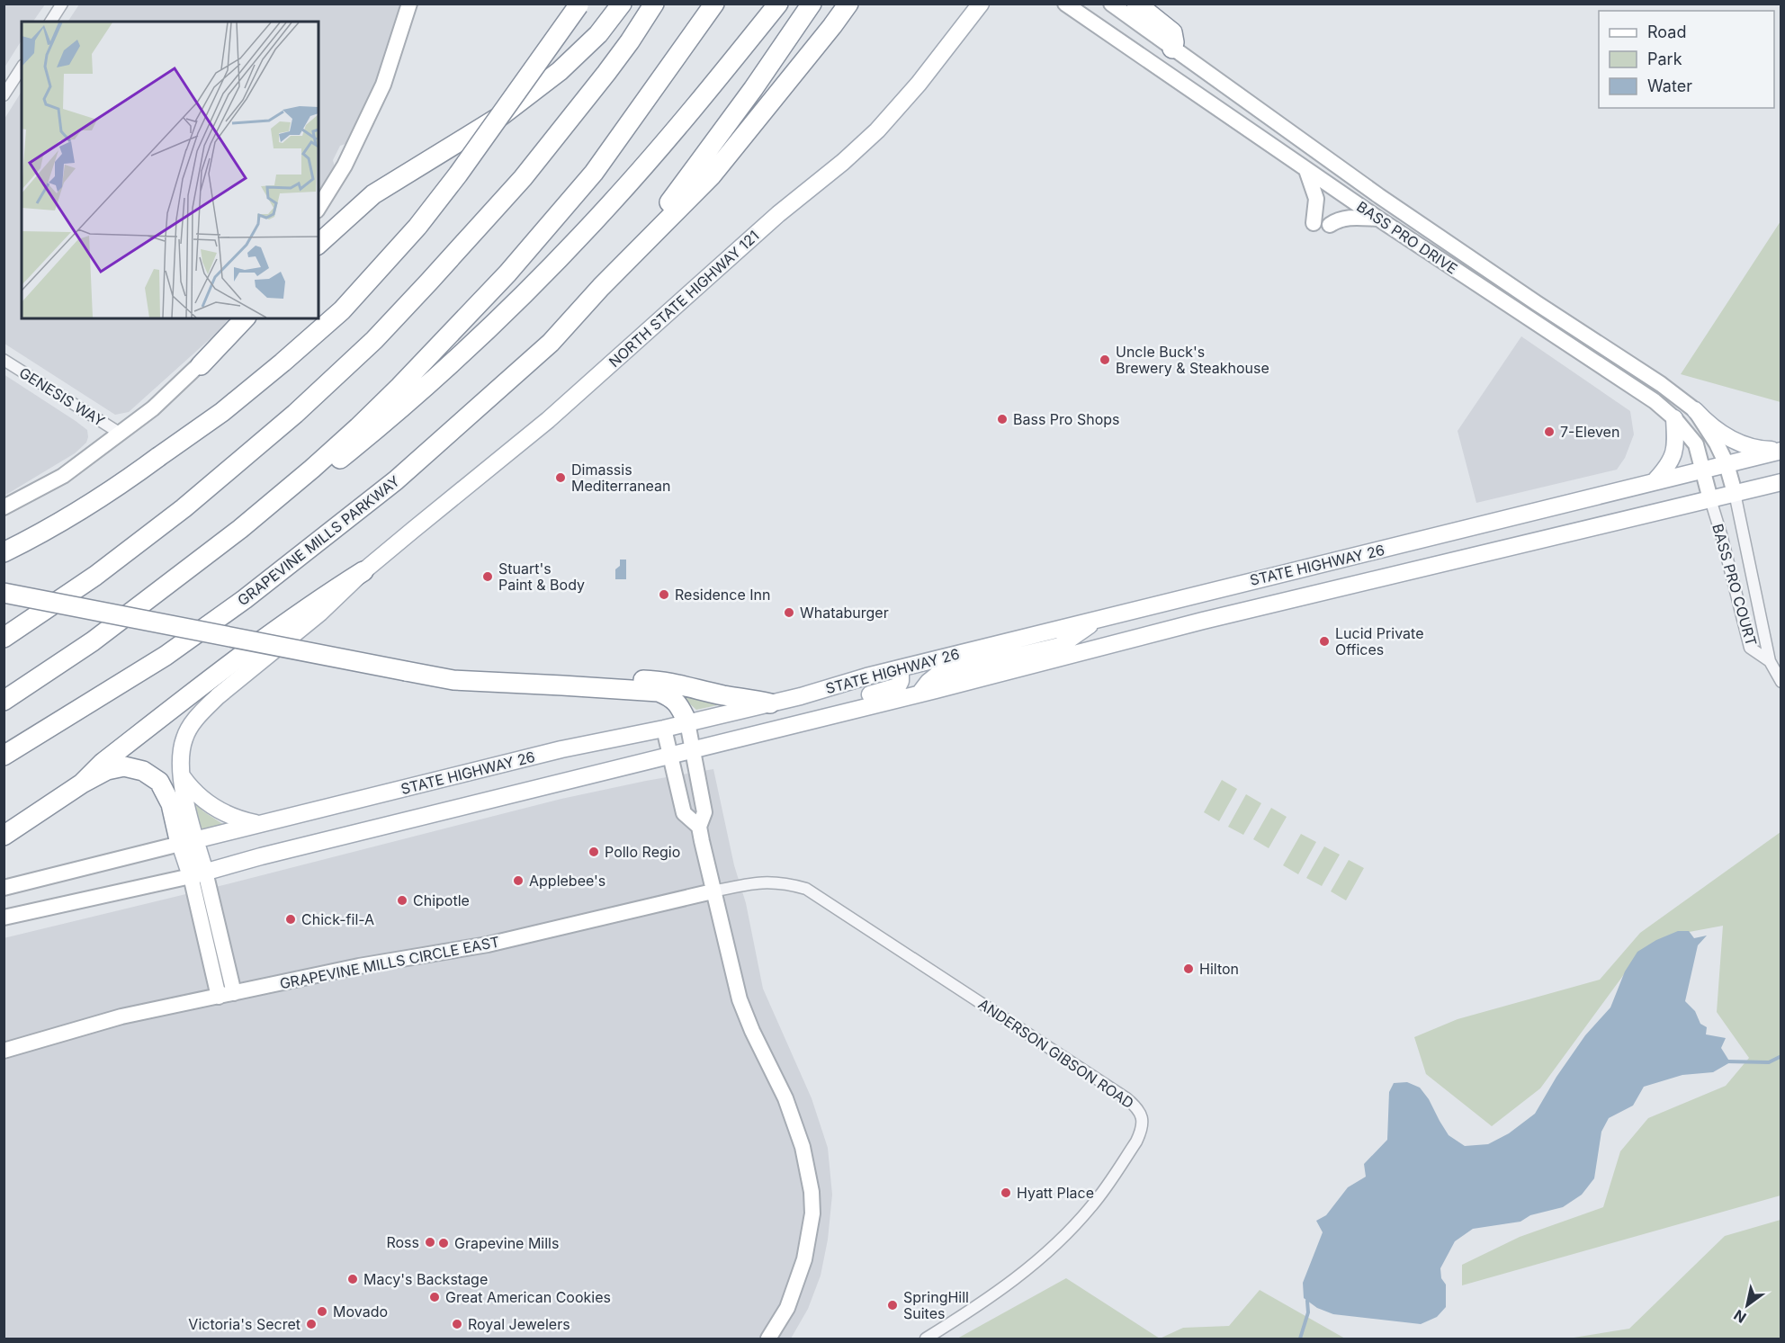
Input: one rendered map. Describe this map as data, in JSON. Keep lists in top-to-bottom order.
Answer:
{
  "streets": {
    "highway": ["GRAPEVINE MILLS PARKWAY"],
    "main road": [
      "BASS PRO DRIVE",
      "NORTH STATE HIGHWAY 121",
      "STATE HIGHWAY 26",
      "GRAPEVINE MILLS CIRCLE EAST"
    ],
    "street": ["GENESIS WAY", "BASS PRO COURT", "ANDERSON GIBSON ROAD"]
  },
  "crossings": [
    ["BASS PRO DRIVE", "STATE HIGHWAY 26"],
    ["BASS PRO DRIVE", "BASS PRO COURT"],
    ["NORTH STATE HIGHWAY 121", "STATE HIGHWAY 26"],
    ["STATE HIGHWAY 26", "BASS PRO COURT"],
    ["GRAPEVINE MILLS CIRCLE EAST", "ANDERSON GIBSON ROAD"]
  ],
  "places": [
    "Uncle Buck's Brewery & Steakhouse",
    "Bass Pro Shops",
    "7-Eleven",
    "Dimassis Mediterranean",
    "Stuart's Paint & Body",
    "Residence Inn",
    "Whataburger",
    "Lucid Private Offices",
    "Pollo Regio",
    "Applebee's",
    "Chipotle",
    "Chick-fil-A",
    "Hilton",
    "Hyatt Place",
    "Ross",
    "Grapevine Mills",
    "Macy's Backstage",
    "Great American Cookies",
    "SpringHill Suites",
    "Movado",
    "Victoria's Secret",
    "Royal Jewelers"
  ],
  "legend": ["Road", "Park", "Water"],
  "north": "bottom left"
}
